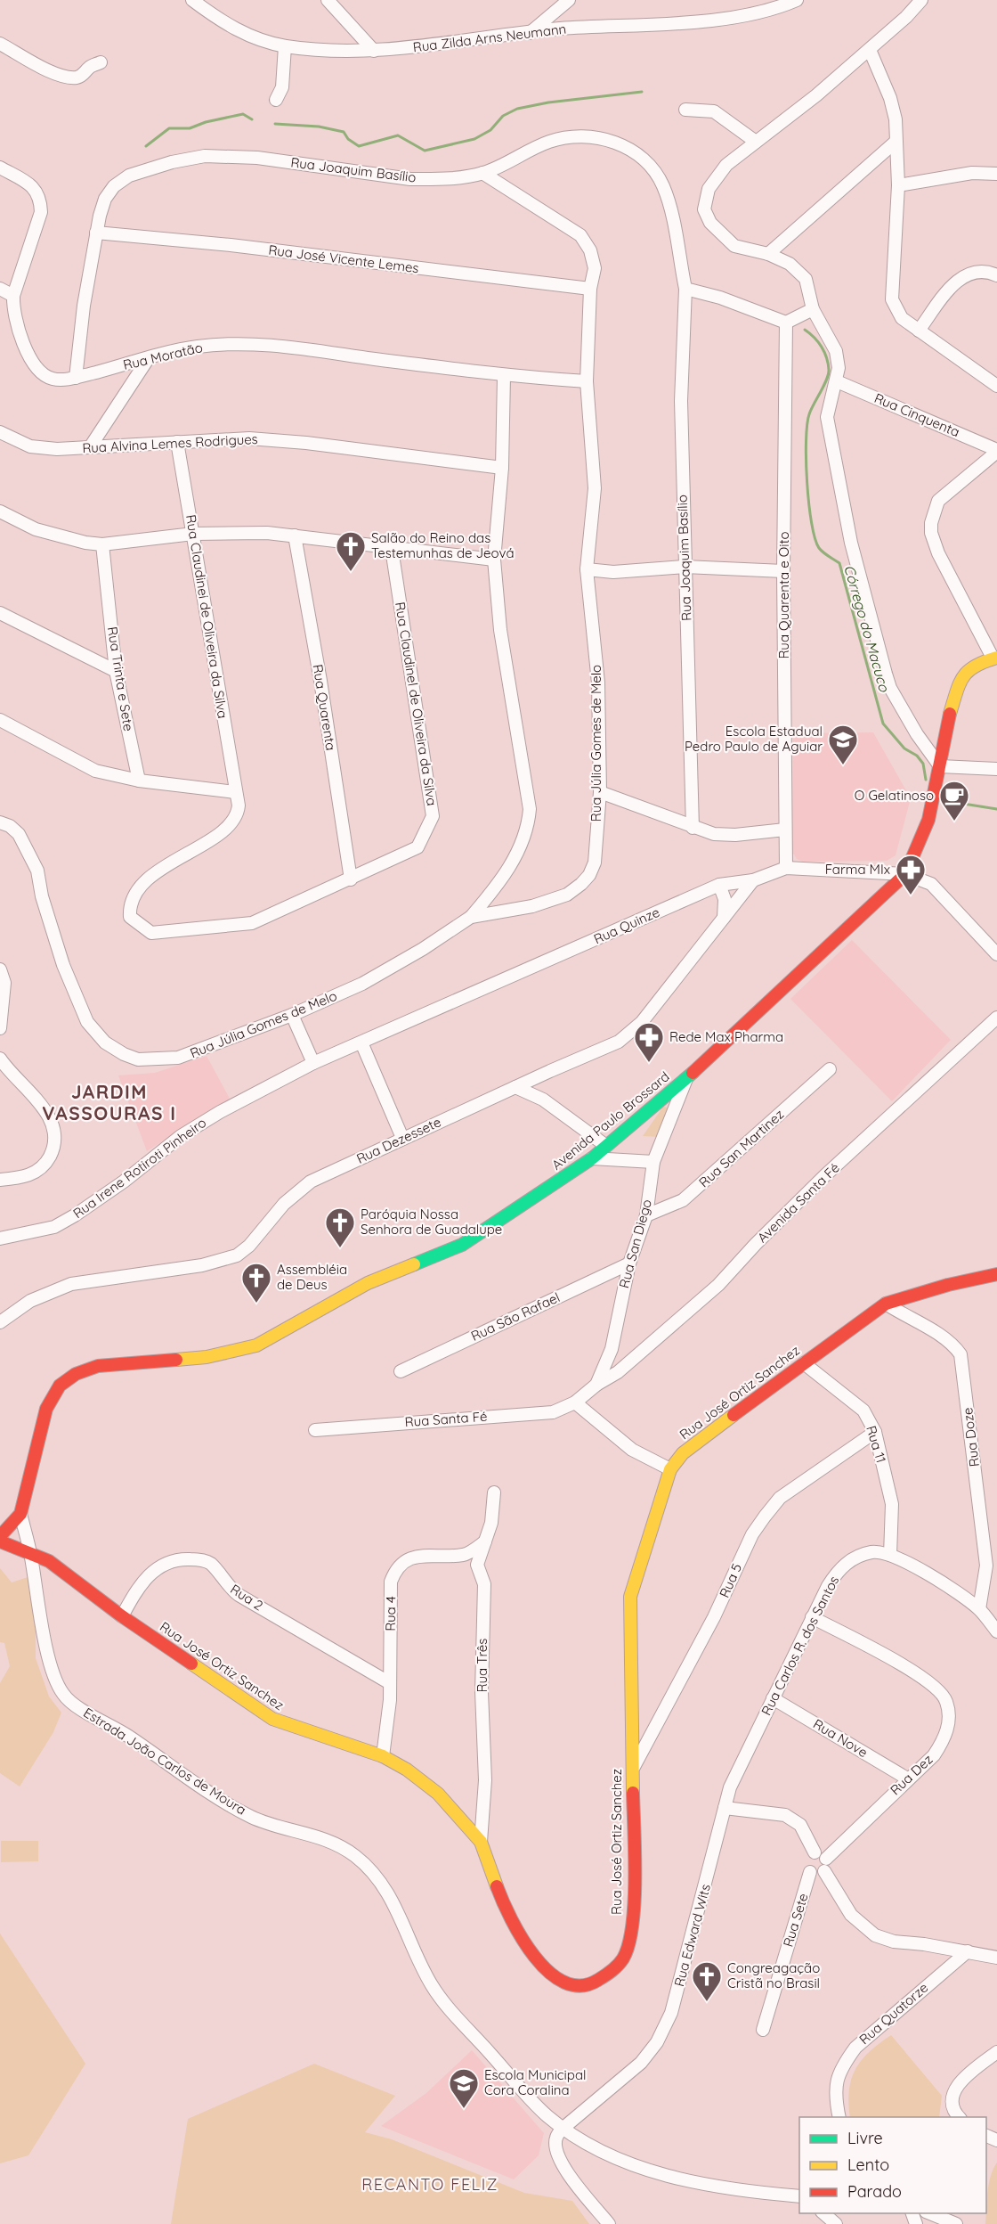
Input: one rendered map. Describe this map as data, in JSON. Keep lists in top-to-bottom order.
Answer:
{
  "streets": {
    "street": [
      "Rua Zilda Arns Neumann",
      "Rua Joaquim Basílio",
      "Rua José Vicente Lemes",
      "Rua Moratão",
      "Rua Cinquenta",
      "Rua Alvina Lemes Rodrigues",
      "Rua Quarenta e Oito",
      "Rua Claudinei de Oliveira da Silva",
      "Rua Trinta e Sete",
      "Rua Claudinel de Oliveira da Silva",
      "Rua Quarenta",
      "Rua Júlia Gomes de Melo",
      "Rua Quinze",
      "Avenida Paulo Brossard",
      "Rua Dezessete",
      "Rua San Martinez",
      "Rua Irene Rotiroti Pinheiro",
      "Avenida Santa Fé",
      "Rua San Diego",
      "Rua São Rafael",
      "Rua José Ortiz Sanchez",
      "Rua Santa Fé",
      "Rua Doze",
      "Rua 11",
      "Rua 5",
      "Rua 2",
      "Rua 4",
      "Rua Carlos R. dos Santos",
      "Rua Três",
      "Rua Nove",
      "Estrada João Carlos de Moura",
      "Rua Dez",
      "Rua Sete",
      "Rua Edward Wits",
      "Rua Quatorze"
    ]
  },
  "crossings": [
    ["Rua Joaquim Basílio", "Rua José Vicente Lemes"],
    ["Rua Joaquim Basílio", "Rua Moratão"],
    ["Rua Joaquim Basílio", "Rua Júlia Gomes de Melo"],
    ["Rua José Vicente Lemes", "Rua Júlia Gomes de Melo"],
    ["Rua Moratão", "Rua Júlia Gomes de Melo"],
    ["Rua Alvina Lemes Rodrigues", "Rua Claudinei de Oliveira da Silva"],
    ["Rua Quarenta e Oito", "Rua Quinze"],
    ["Rua Claudinei de Oliveira da Silva", "Rua Claudinel de Oliveira da Silva"],
    ["Rua Claudinel de Oliveira da Silva", "Rua Quarenta"],
    ["Rua Quinze", "Avenida Paulo Brossard"],
    ["Rua Quinze", "Rua Dezessete"],
    ["Rua Quinze", "Rua Irene Rotiroti Pinheiro"],
    ["Avenida Paulo Brossard", "Rua San Diego"],
    ["Avenida Paulo Brossard", "Rua José Ortiz Sanchez"],
    ["Avenida Paulo Brossard", "Estrada João Carlos de Moura"],
    ["Rua San Martinez", "Rua San Diego"],
    ["Avenida Santa Fé", "Rua San Diego"],
    ["Rua San Diego", "Rua São Rafael"],
    ["Rua San Diego", "Rua Santa Fé"],
    ["Rua José Ortiz Sanchez", "Rua Doze"],
    ["Rua José Ortiz Sanchez", "Rua 11"],
    ["Rua José Ortiz Sanchez", "Rua 5"],
    ["Rua José Ortiz Sanchez", "Rua 2"],
    ["Rua José Ortiz Sanchez", "Rua 4"],
    ["Rua José Ortiz Sanchez", "Rua Três"],
    ["Rua José Ortiz Sanchez", "Estrada João Carlos de Moura"],
    ["Rua 11", "Rua 5"],
    ["Rua 11", "Rua Carlos R. dos Santos"],
    ["Rua 2", "Rua 4"],
    ["Rua 4", "Rua Três"],
    ["Rua Carlos R. dos Santos", "Rua Nove"],
    ["Rua Carlos R. dos Santos", "Rua Dez"],
    ["Rua Carlos R. dos Santos", "Rua Edward Wits"],
    ["Rua Nove", "Rua Dez"],
    ["Estrada João Carlos de Moura", "Rua Edward Wits"]
  ],
  "districts": ["JARDIM VASSOURAS I", "RECANTO FELIZ"],
  "water": ["Córrego do Macuco"],
  "places": {
    "church": [
      "Salão do Reino das Testemunhas de Jeová",
      "Paróquia Nossa Senhora de Guadalupe",
      "Assembléia de Deus",
      "Congreagação Cristã no Brasil"
    ],
    "school or university": ["Escola Estadual Pedro Paulo de Aguiar", "Escola Municipal Cora Coralina"],
    "cafe": ["O Gelatinoso"],
    "pharmacy": ["Farma MIx", "Rede Max Pharma"]
  },
  "legend": ["Livre", "Lento", "Parado"]
}
